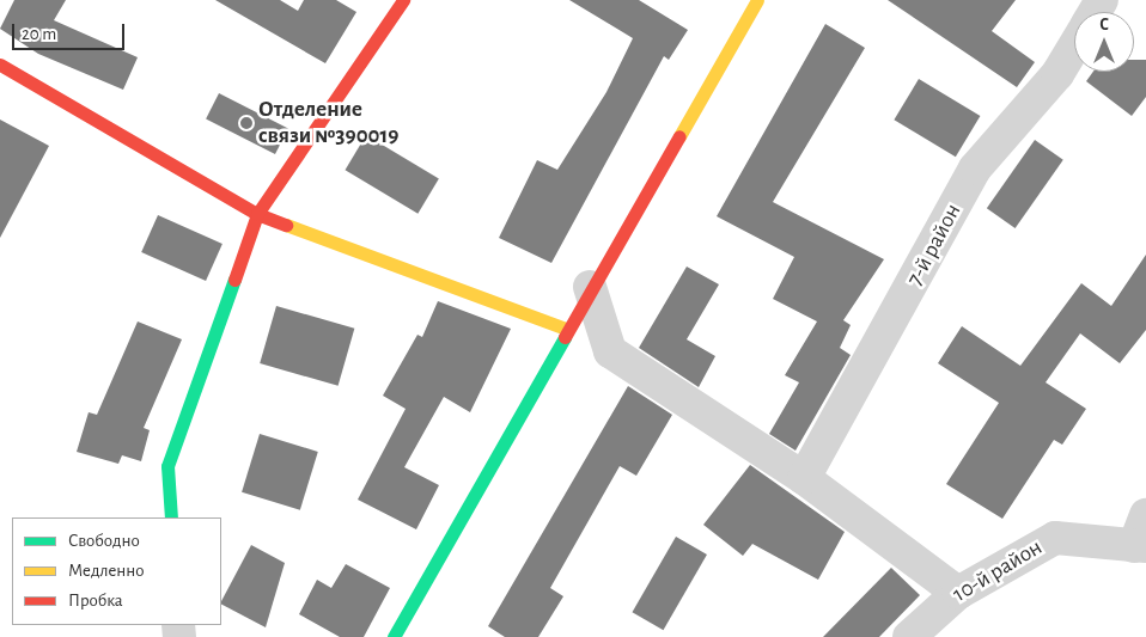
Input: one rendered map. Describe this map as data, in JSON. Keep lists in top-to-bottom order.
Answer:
{
  "streets": {
    "street": ["7-й район", "10-й район"]
  },
  "places": ["Отделение связи №390019"],
  "legend": ["Свободно", "Медленно", "Пробка"],
  "scale_bar": "20 m",
  "north": "top"
}
